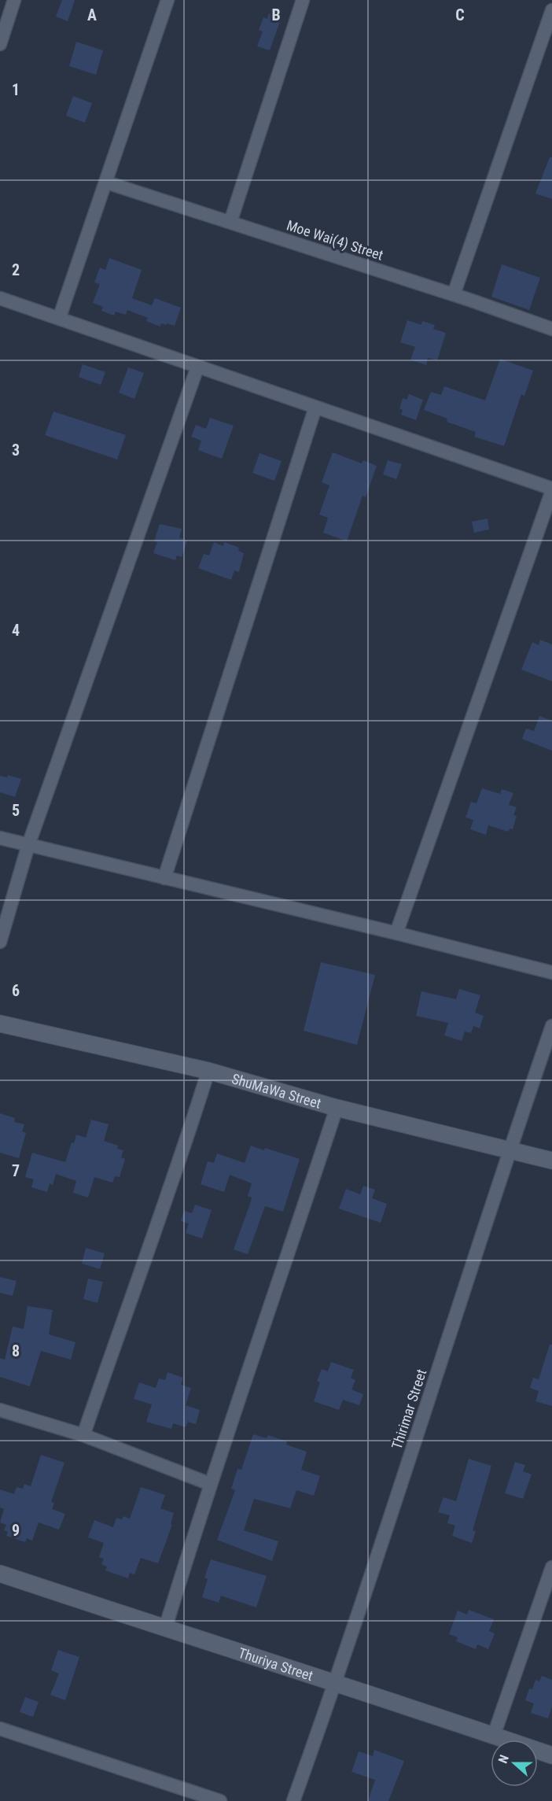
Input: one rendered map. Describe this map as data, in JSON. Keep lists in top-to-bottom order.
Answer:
{
  "streets": {
    "street": [
      "Moe Wai(4) Street",
      "ShuMaWa Street",
      "Thirimar Street",
      "Thuriya Street"
    ]
  },
  "crossings": [
    ["ShuMaWa Street", "Thirimar Street"],
    ["Thirimar Street", "Thuriya Street"]
  ],
  "north": "left",
  "grid": {
    "columns": ["A", "B", "C"],
    "rows": [
      "1",
      "2",
      "3",
      "4",
      "5",
      "6",
      "7",
      "8",
      "9"
    ]
  }
}
